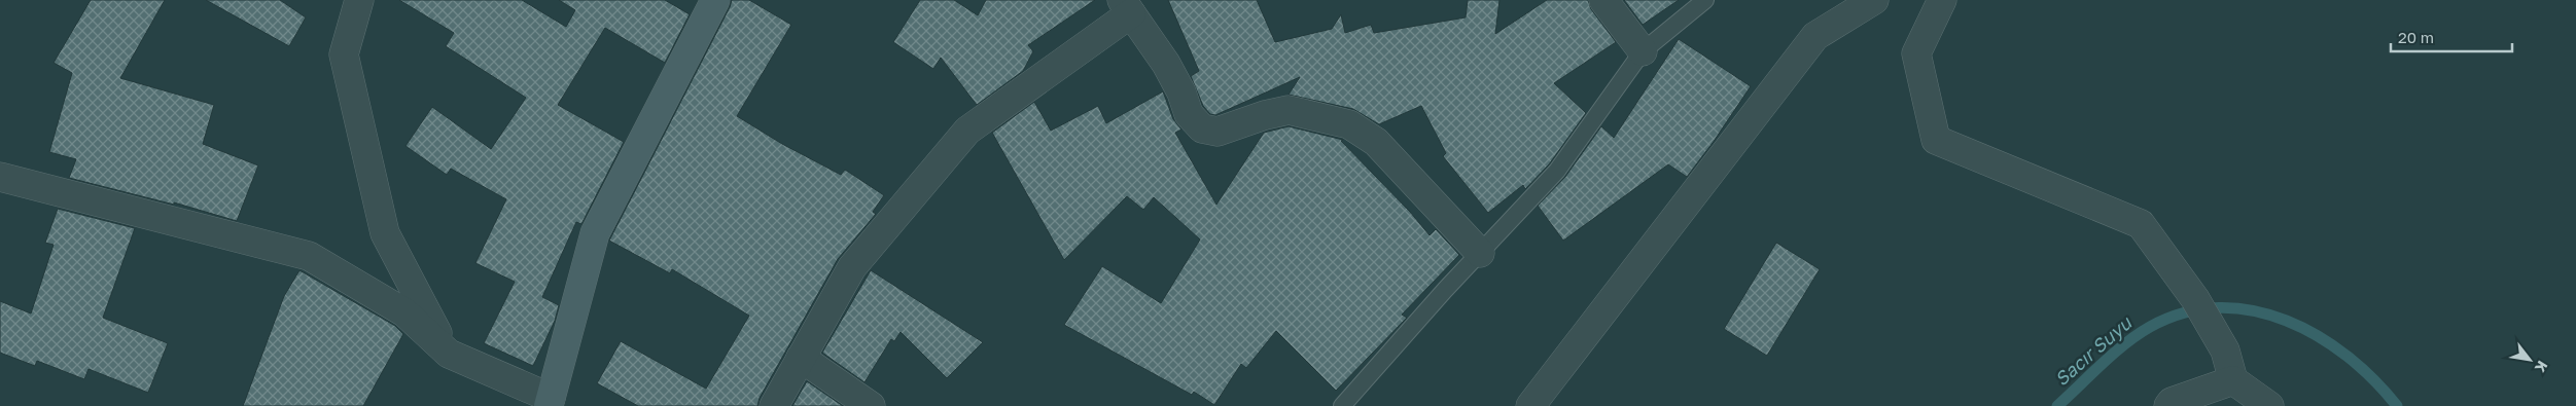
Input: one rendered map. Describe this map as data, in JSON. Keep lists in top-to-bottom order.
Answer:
{
  "water": ["Sacır Suyu"],
  "scale_bar": "20 m",
  "north": "bottom right"
}
